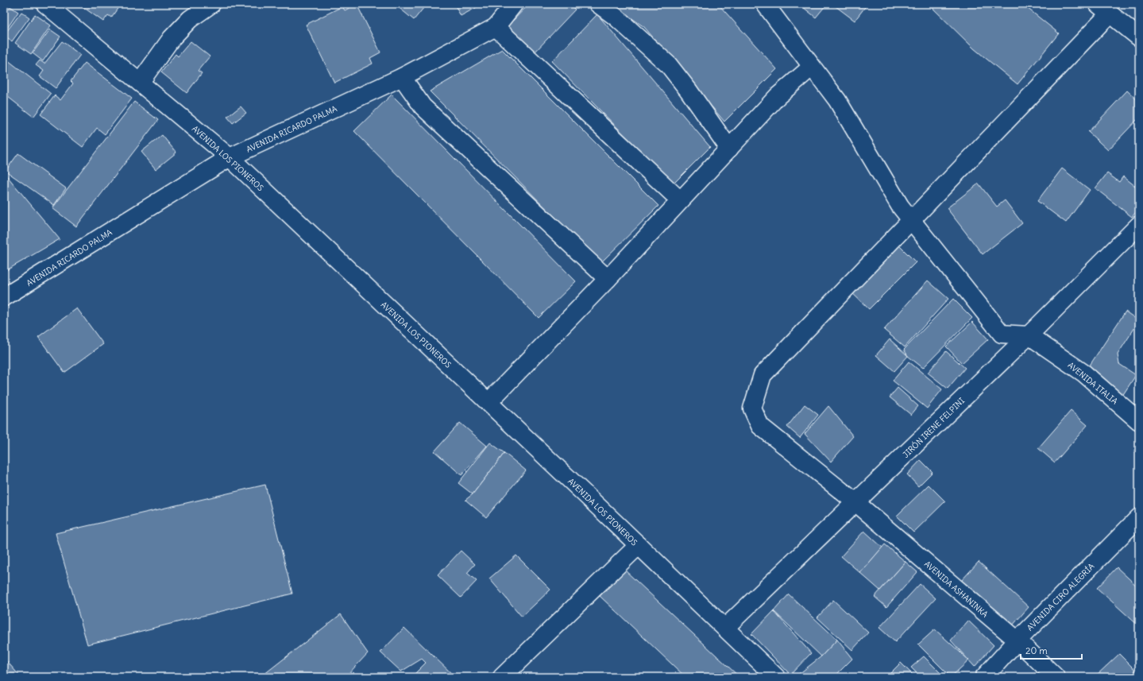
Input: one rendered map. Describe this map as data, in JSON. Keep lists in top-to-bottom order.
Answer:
{
  "streets": {
    "street": [
      "AVENIDA RICARDO PALMA",
      "AVENIDA LOS PIONEROS",
      "AVENIDA ITALIA",
      "JIRÓN IRENE FELPINI",
      "AVENIDA ASHANINKA",
      "AVENIDA CIRO ALEGRÍA"
    ]
  },
  "crossings": [
    ["AVENIDA RICARDO PALMA", "AVENIDA LOS PIONEROS"],
    ["AVENIDA LOS PIONEROS", "JIRÓN IRENE FELPINI"],
    ["AVENIDA ITALIA", "JIRÓN IRENE FELPINI"],
    ["JIRÓN IRENE FELPINI", "AVENIDA ASHANINKA"],
    ["AVENIDA ASHANINKA", "AVENIDA CIRO ALEGRÍA"]
  ],
  "scale_bar": "20 m"
}
